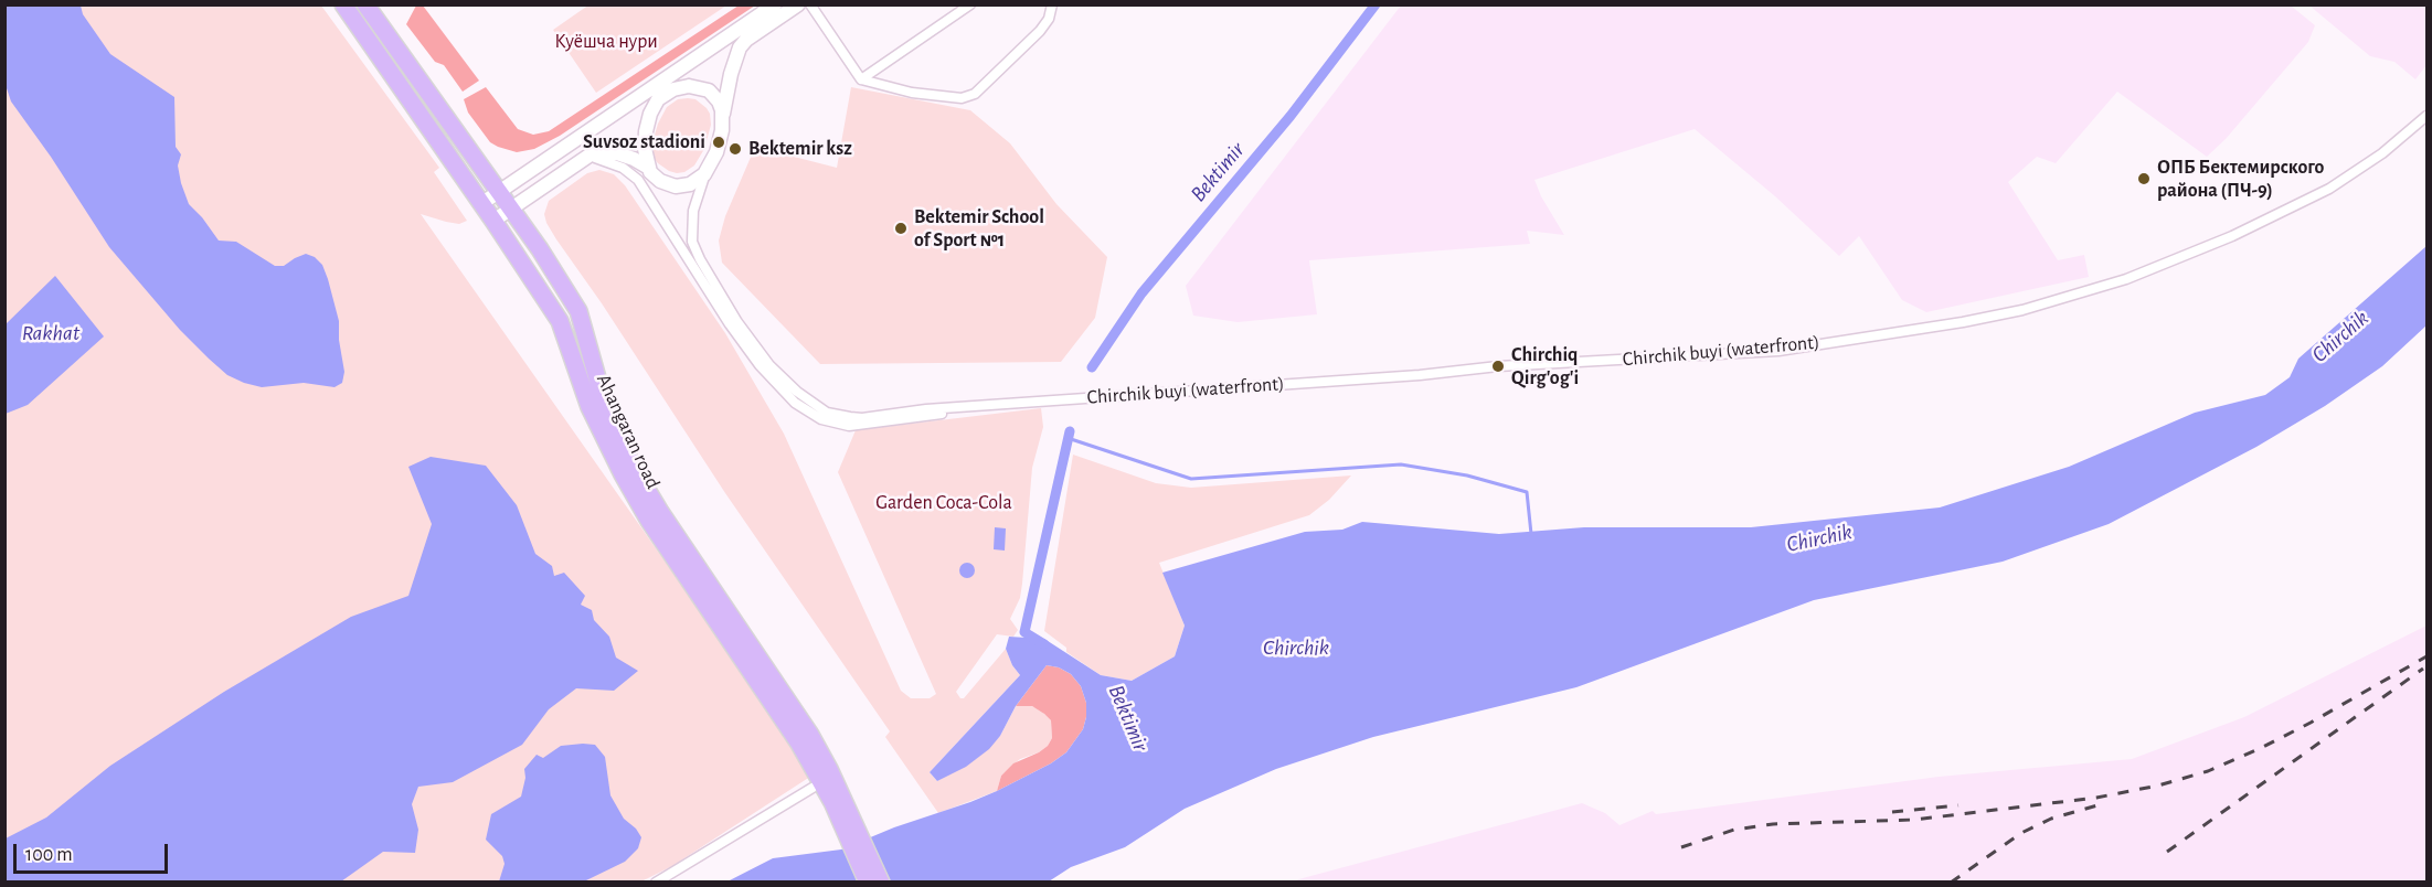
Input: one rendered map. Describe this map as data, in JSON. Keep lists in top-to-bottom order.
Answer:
{
  "streets": {
    "highway": ["Ahangaran road"],
    "street": ["Chirchik buyi (waterfront)"]
  },
  "water": ["Bektimir", "Rakhat", "Chirchik"],
  "parks": ["Куёшча нури", "Garden Coca-Cola"],
  "places": [
    "Suvsoz stadioni",
    "Bektemir ksz",
    "ОПБ Бектемирского района (ПЧ-9)",
    "Bektemir School of Sport №1",
    "Chirchiq Qirg'og'i"
  ],
  "scale_bar": "100 m"
}
